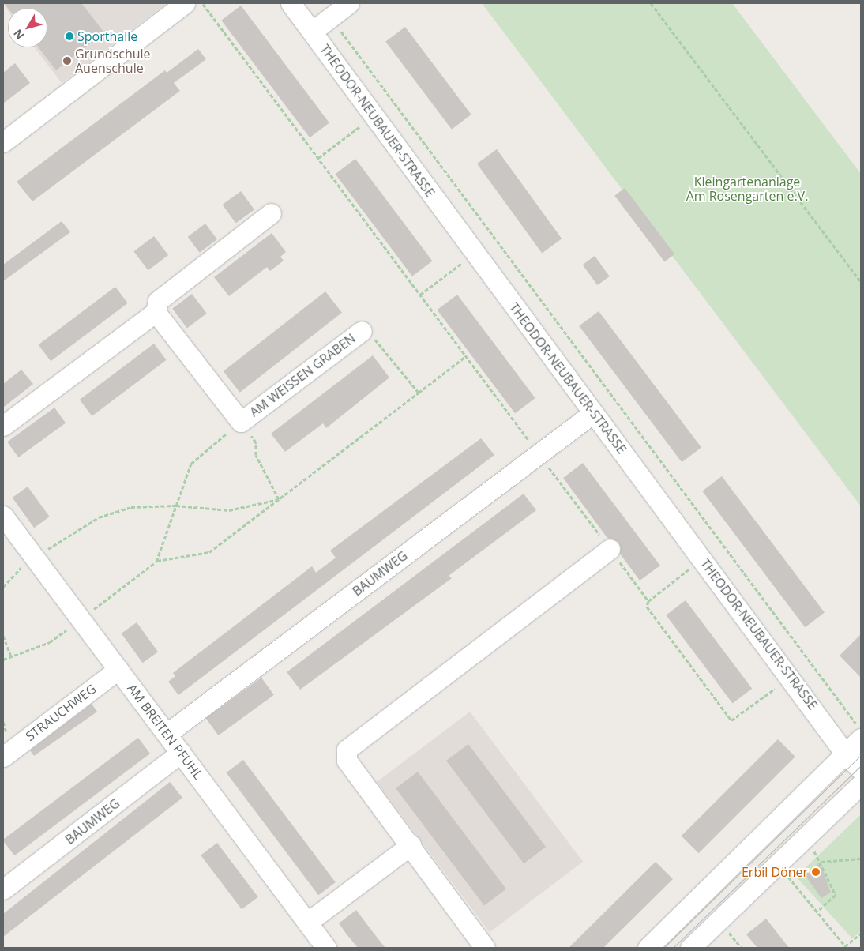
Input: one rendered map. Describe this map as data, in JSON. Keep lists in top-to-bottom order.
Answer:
{
  "streets": {
    "street": [
      "THEODOR-NEUBAUER-STRASSE",
      "AM WEISSEN GRABEN",
      "BAUMWEG",
      "STRAUCHWEG",
      "AM BREITEN PFUHL"
    ]
  },
  "crossings": [
    ["THEODOR-NEUBAUER-STRASSE", "BAUMWEG"],
    ["BAUMWEG", "AM BREITEN PFUHL"],
    ["STRAUCHWEG", "AM BREITEN PFUHL"]
  ],
  "parks": ["Kleingartenanlage Am Rosengarten e.V."],
  "places": ["Sporthalle", "Grundschule Auenschule", "Erbil Döner"],
  "north": "bottom left"
}
